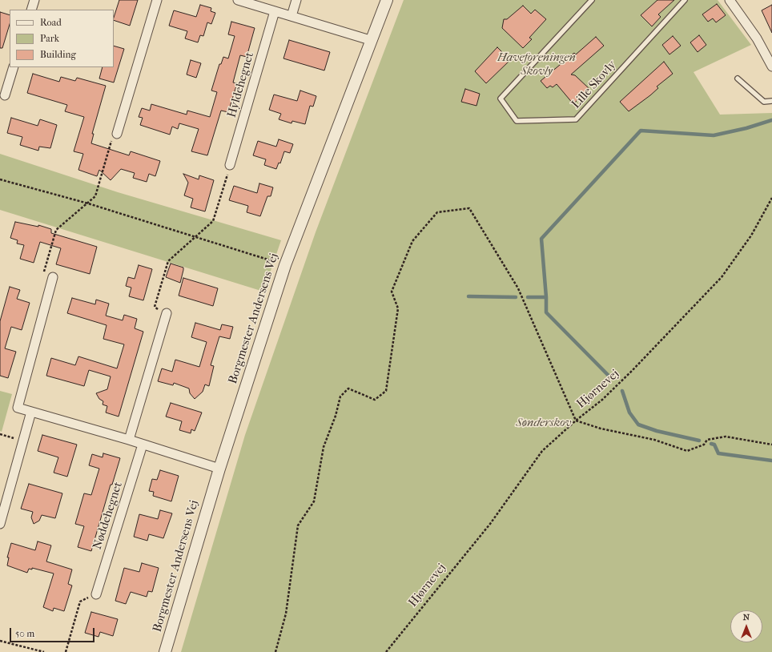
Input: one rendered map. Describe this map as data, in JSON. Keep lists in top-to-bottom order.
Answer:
{
  "streets": {
    "street": ["Hyldehegnet", "Borgmester Andersens Vej", "Nøddehegnet"],
    "lane": ["Lille Skovly"],
    "path": ["Hjørnevej"]
  },
  "parks": ["Haveforeningen Skovly", "Sønderskov"],
  "legend": ["Road", "Park", "Building"],
  "scale_bar": "50 m",
  "north": "top"
}
